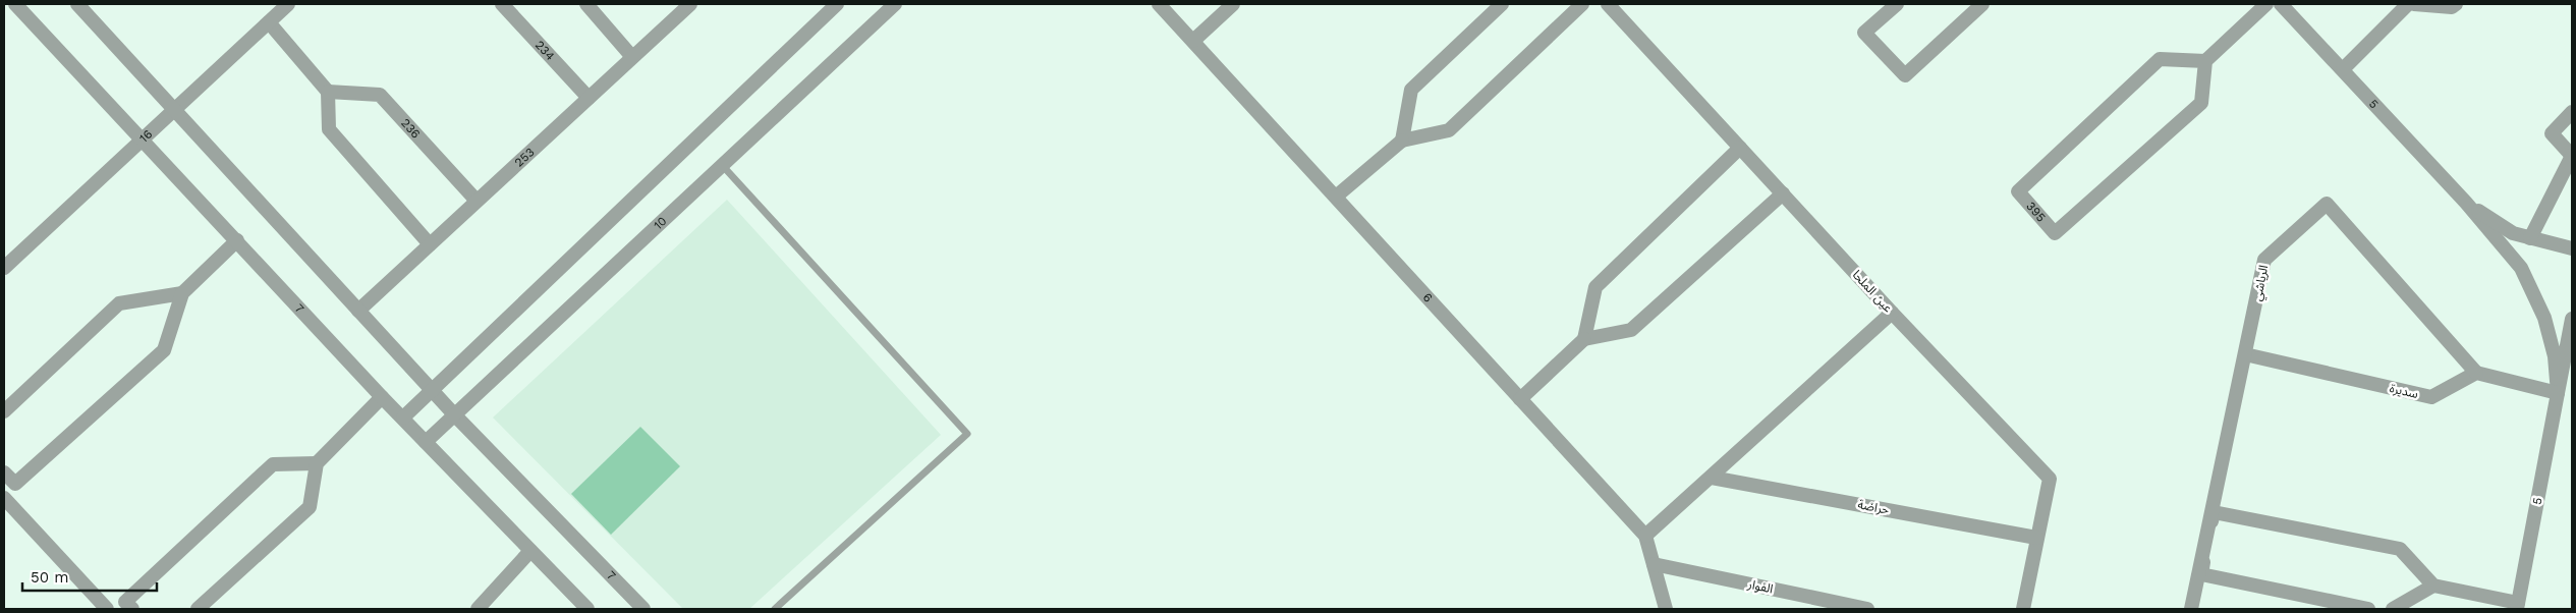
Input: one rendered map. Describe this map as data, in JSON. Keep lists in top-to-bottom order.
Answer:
{
  "streets": {
    "street": [
      "234",
      "5",
      "236",
      "16",
      "253",
      "395",
      "10",
      "الرياشي",
      "عين الملحا",
      "6",
      "7",
      "سديرة",
      "حراضة",
      "الفوار"
    ]
  },
  "crossings": [
    ["234", "253"],
    ["236", "253"],
    ["16", "7"],
    ["253", "7"],
    ["10", "7"],
    ["الرياشي", "سديرة"],
    ["عين الملحا", "حراضة"],
    ["6", "الفوار"]
  ],
  "scale_bar": "50 m"
}
